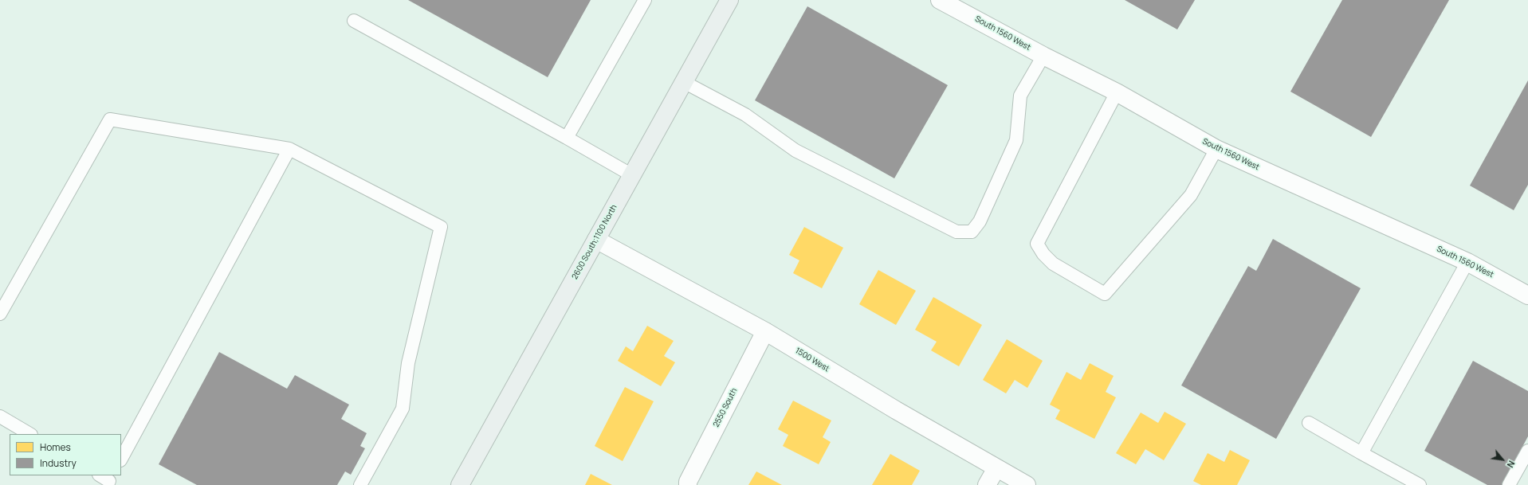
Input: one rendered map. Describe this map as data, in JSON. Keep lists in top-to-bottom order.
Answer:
{
  "streets": {
    "main road": ["2600 South;1100 North"],
    "street": ["South 1560 West", "1500 West", "2550 South"]
  },
  "crossings": [
    ["2600 South;1100 North", "1500 West"],
    ["1500 West", "2550 South"]
  ],
  "legend": ["Homes", "Industry"],
  "north": "bottom right"
}
